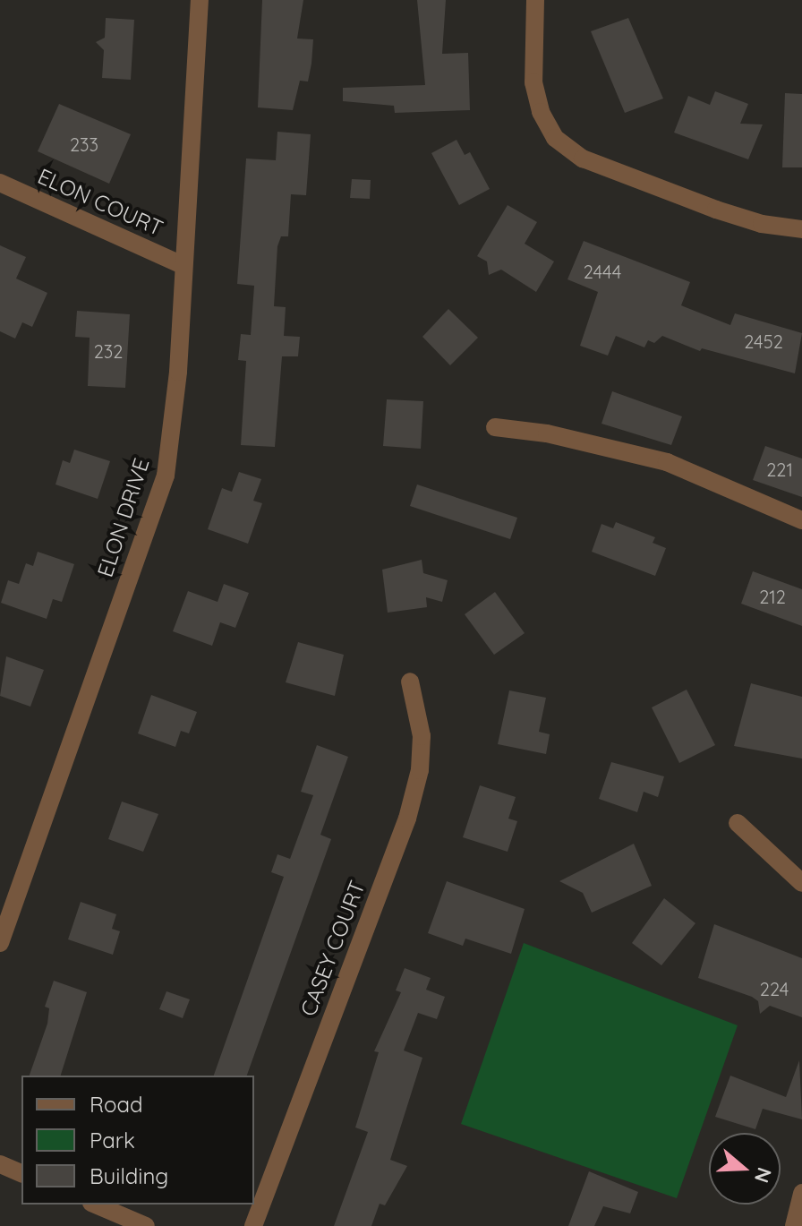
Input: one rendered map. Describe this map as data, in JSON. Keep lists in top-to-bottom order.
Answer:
{
  "streets": {
    "street": ["ELON COURT", "ELON DRIVE", "CASEY COURT"]
  },
  "crossings": [
    ["ELON COURT", "ELON DRIVE"]
  ],
  "house_numbers": [
    "233",
    "2444",
    "2452",
    "232",
    "221",
    "212",
    "224"
  ],
  "legend": ["Road", "Park", "Building"],
  "north": "right"
}
